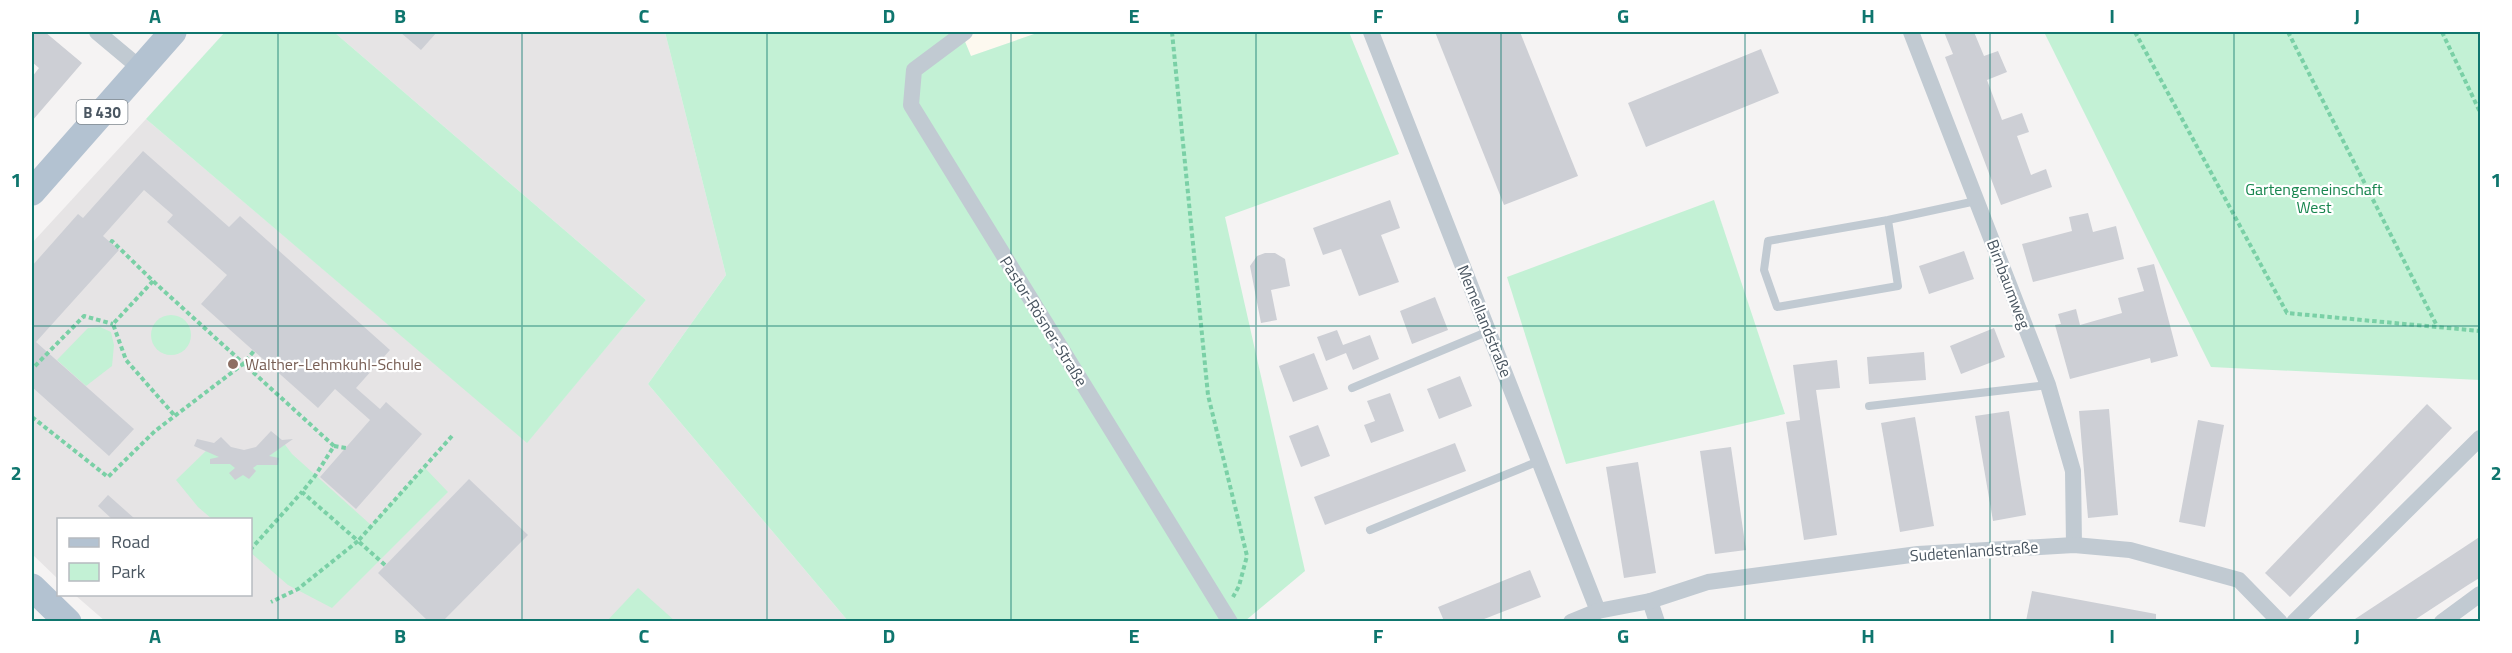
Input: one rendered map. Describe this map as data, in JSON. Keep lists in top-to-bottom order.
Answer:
{
  "streets": {
    "main road": ["B 430"],
    "street": [
      "Birnbaumweg",
      "Pastor-Rösner-Straße",
      "Memellandstraße",
      "Sudetenlandstraße"
    ]
  },
  "crossings": [
    ["Birnbaumweg", "Sudetenlandstraße"],
    ["Memellandstraße", "Sudetenlandstraße"]
  ],
  "parks": ["Gartengemeinschaft West"],
  "places": ["Walther-Lehmkuhl-Schule"],
  "legend": ["Road", "Park"],
  "grid": {
    "columns": [
      "A",
      "B",
      "C",
      "D",
      "E",
      "F",
      "G",
      "H",
      "I",
      "J"
    ],
    "rows": ["1", "2"]
  }
}
